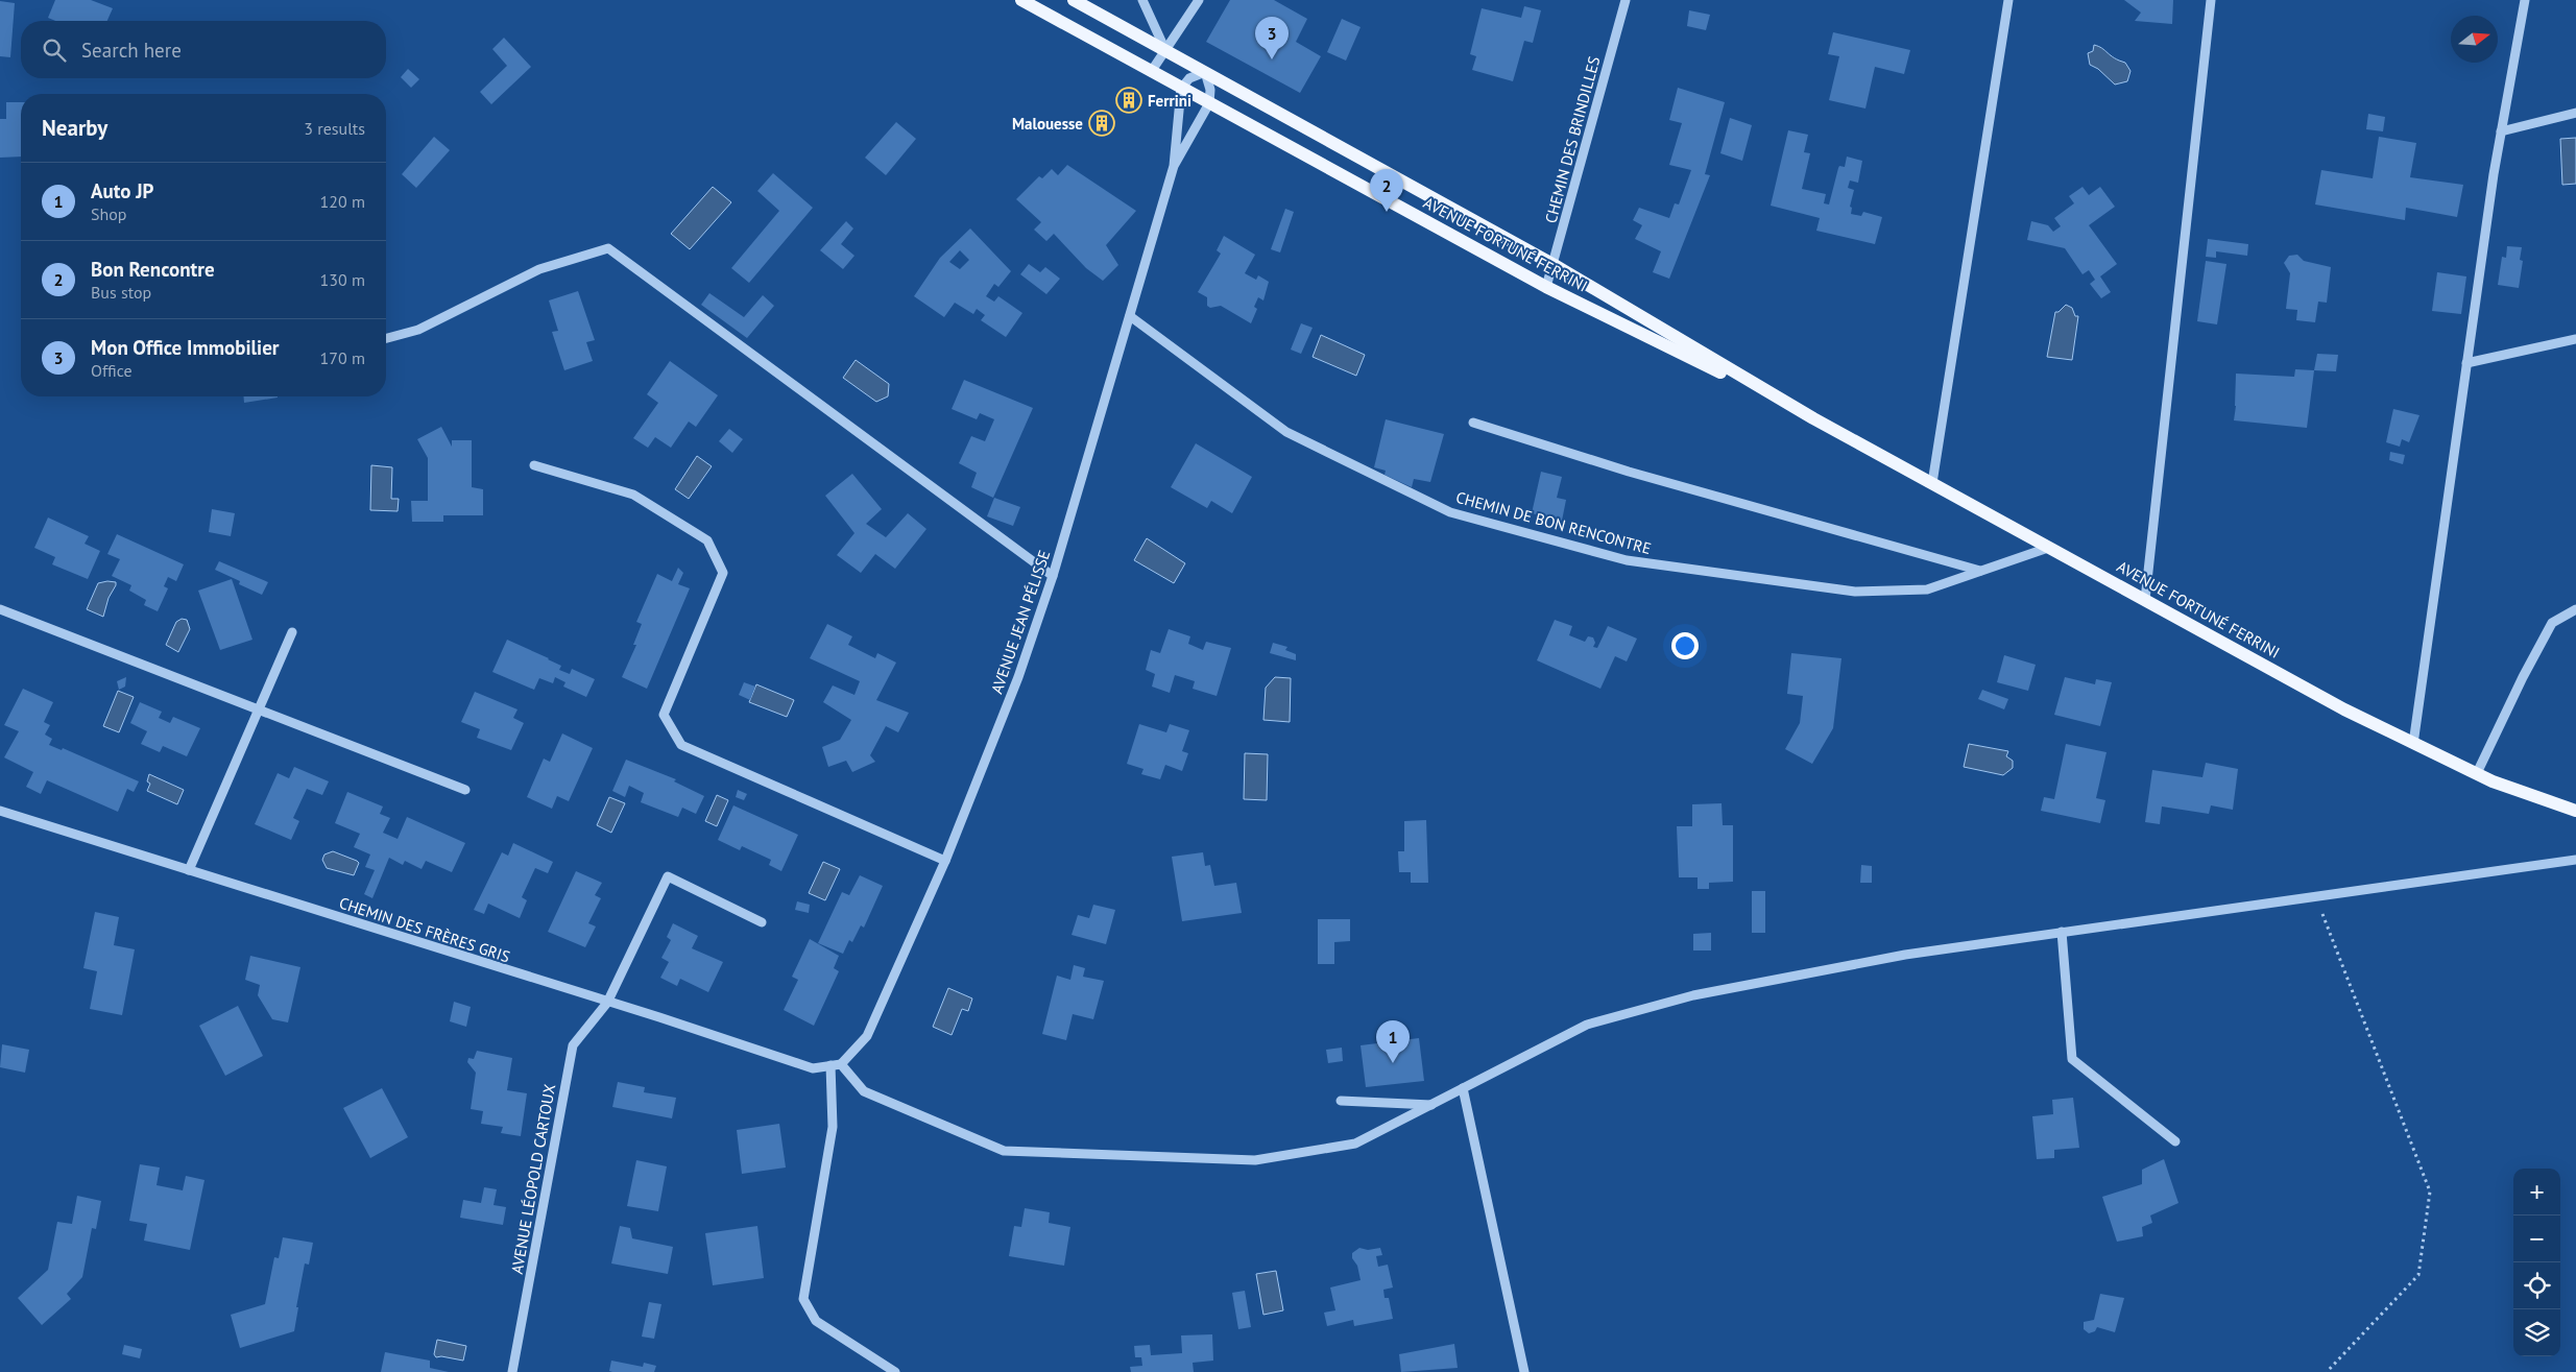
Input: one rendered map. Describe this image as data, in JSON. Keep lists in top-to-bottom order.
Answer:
{
  "streets": {
    "main road": ["AVENUE FORTUNÉ FERRINI"],
    "street": [
      "CHEMIN DES BRINDILLES",
      "CHEMIN DE BON RENCONTRE",
      "AVENUE JEAN PÉLISSE",
      "CHEMIN DES FRÈRES GRIS",
      "AVENUE LÉOPOLD CARTOUX"
    ]
  },
  "crossings": [
    ["CHEMIN DES BRINDILLES", "AVENUE FORTUNÉ FERRINI"],
    ["AVENUE FORTUNÉ FERRINI", "CHEMIN DE BON RENCONTRE"],
    ["AVENUE FORTUNÉ FERRINI", "AVENUE JEAN PÉLISSE"],
    ["CHEMIN DE BON RENCONTRE", "AVENUE JEAN PÉLISSE"],
    ["AVENUE JEAN PÉLISSE", "CHEMIN DES FRÈRES GRIS"],
    ["CHEMIN DES FRÈRES GRIS", "AVENUE LÉOPOLD CARTOUX"]
  ],
  "places": {
    "building": ["Ferrini", "Malouesse"]
  },
  "north": "right",
  "page": {
    "pins": ["3", "2", "1"],
    "search": "Search here",
    "heading": ["Nearby", "3 results"],
    "list": [
      {
        "mark": "1",
        "name": "Auto JP",
        "note": "Shop",
        "value": "120 m"
      },
      {
        "mark": "2",
        "name": "Bon Rencontre",
        "note": "Bus stop",
        "value": "130 m"
      },
      {
        "mark": "3",
        "name": "Mon Office Immobilier",
        "note": "Office",
        "value": "170 m"
      }
    ],
    "map_buttons": ["+", "−"]
  }
}
